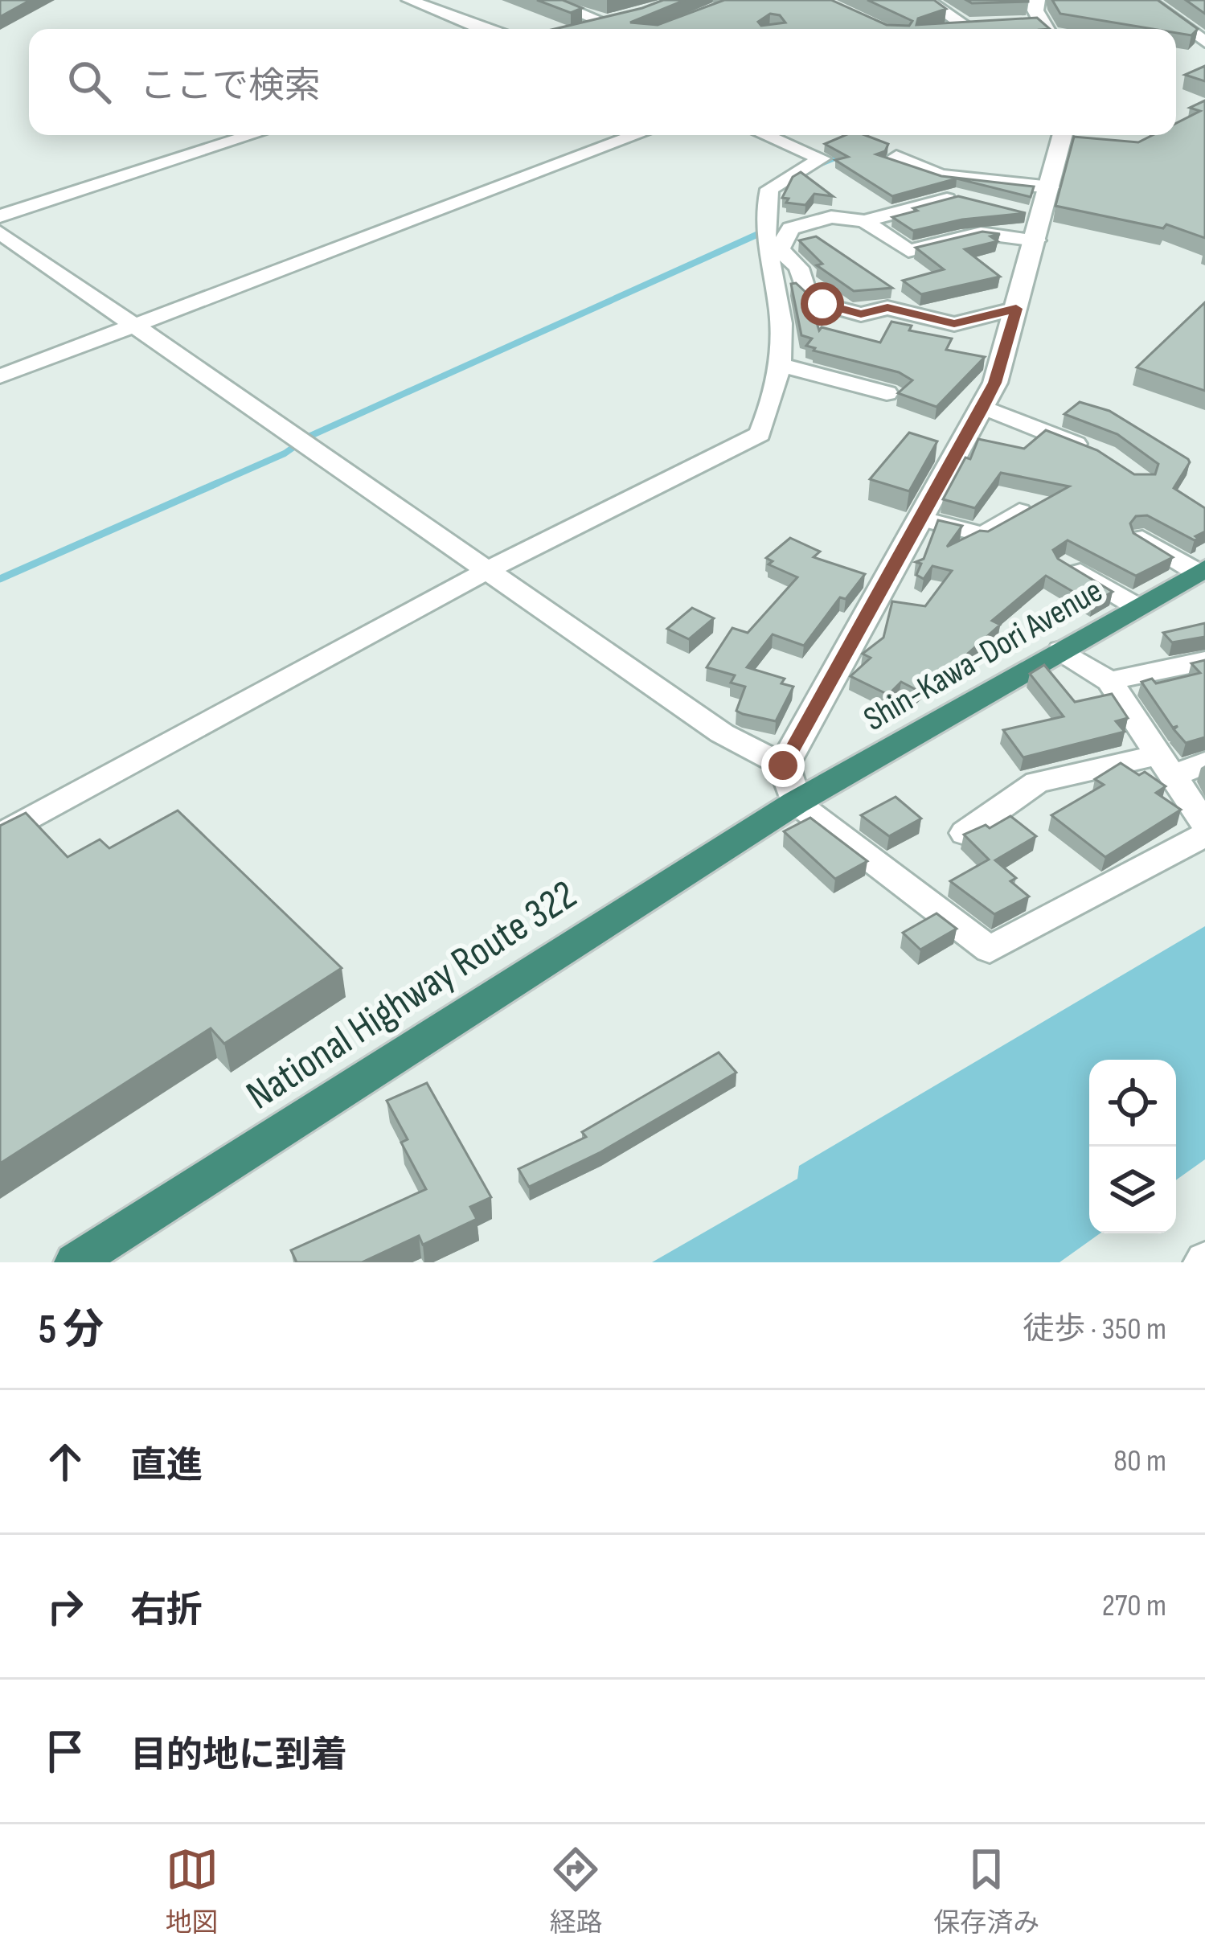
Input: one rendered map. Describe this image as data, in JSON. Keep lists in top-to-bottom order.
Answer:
{
  "streets": {
    "highway": ["Shin-Kawa-Dori Avenue", "National Highway Route 322"]
  },
  "crossings": [
    ["Shin-Kawa-Dori Avenue", "National Highway Route 322"]
  ],
  "page": {
    "search": "ここで検索",
    "heading": ["5 分", "徒歩 · 350 m"],
    "list": [
      ["直進", "80 m"],
      ["右折", "270 m"],
      "目的地に到着"
    ],
    "nav": ["地図", "経路", "保存済み"]
  }
}
